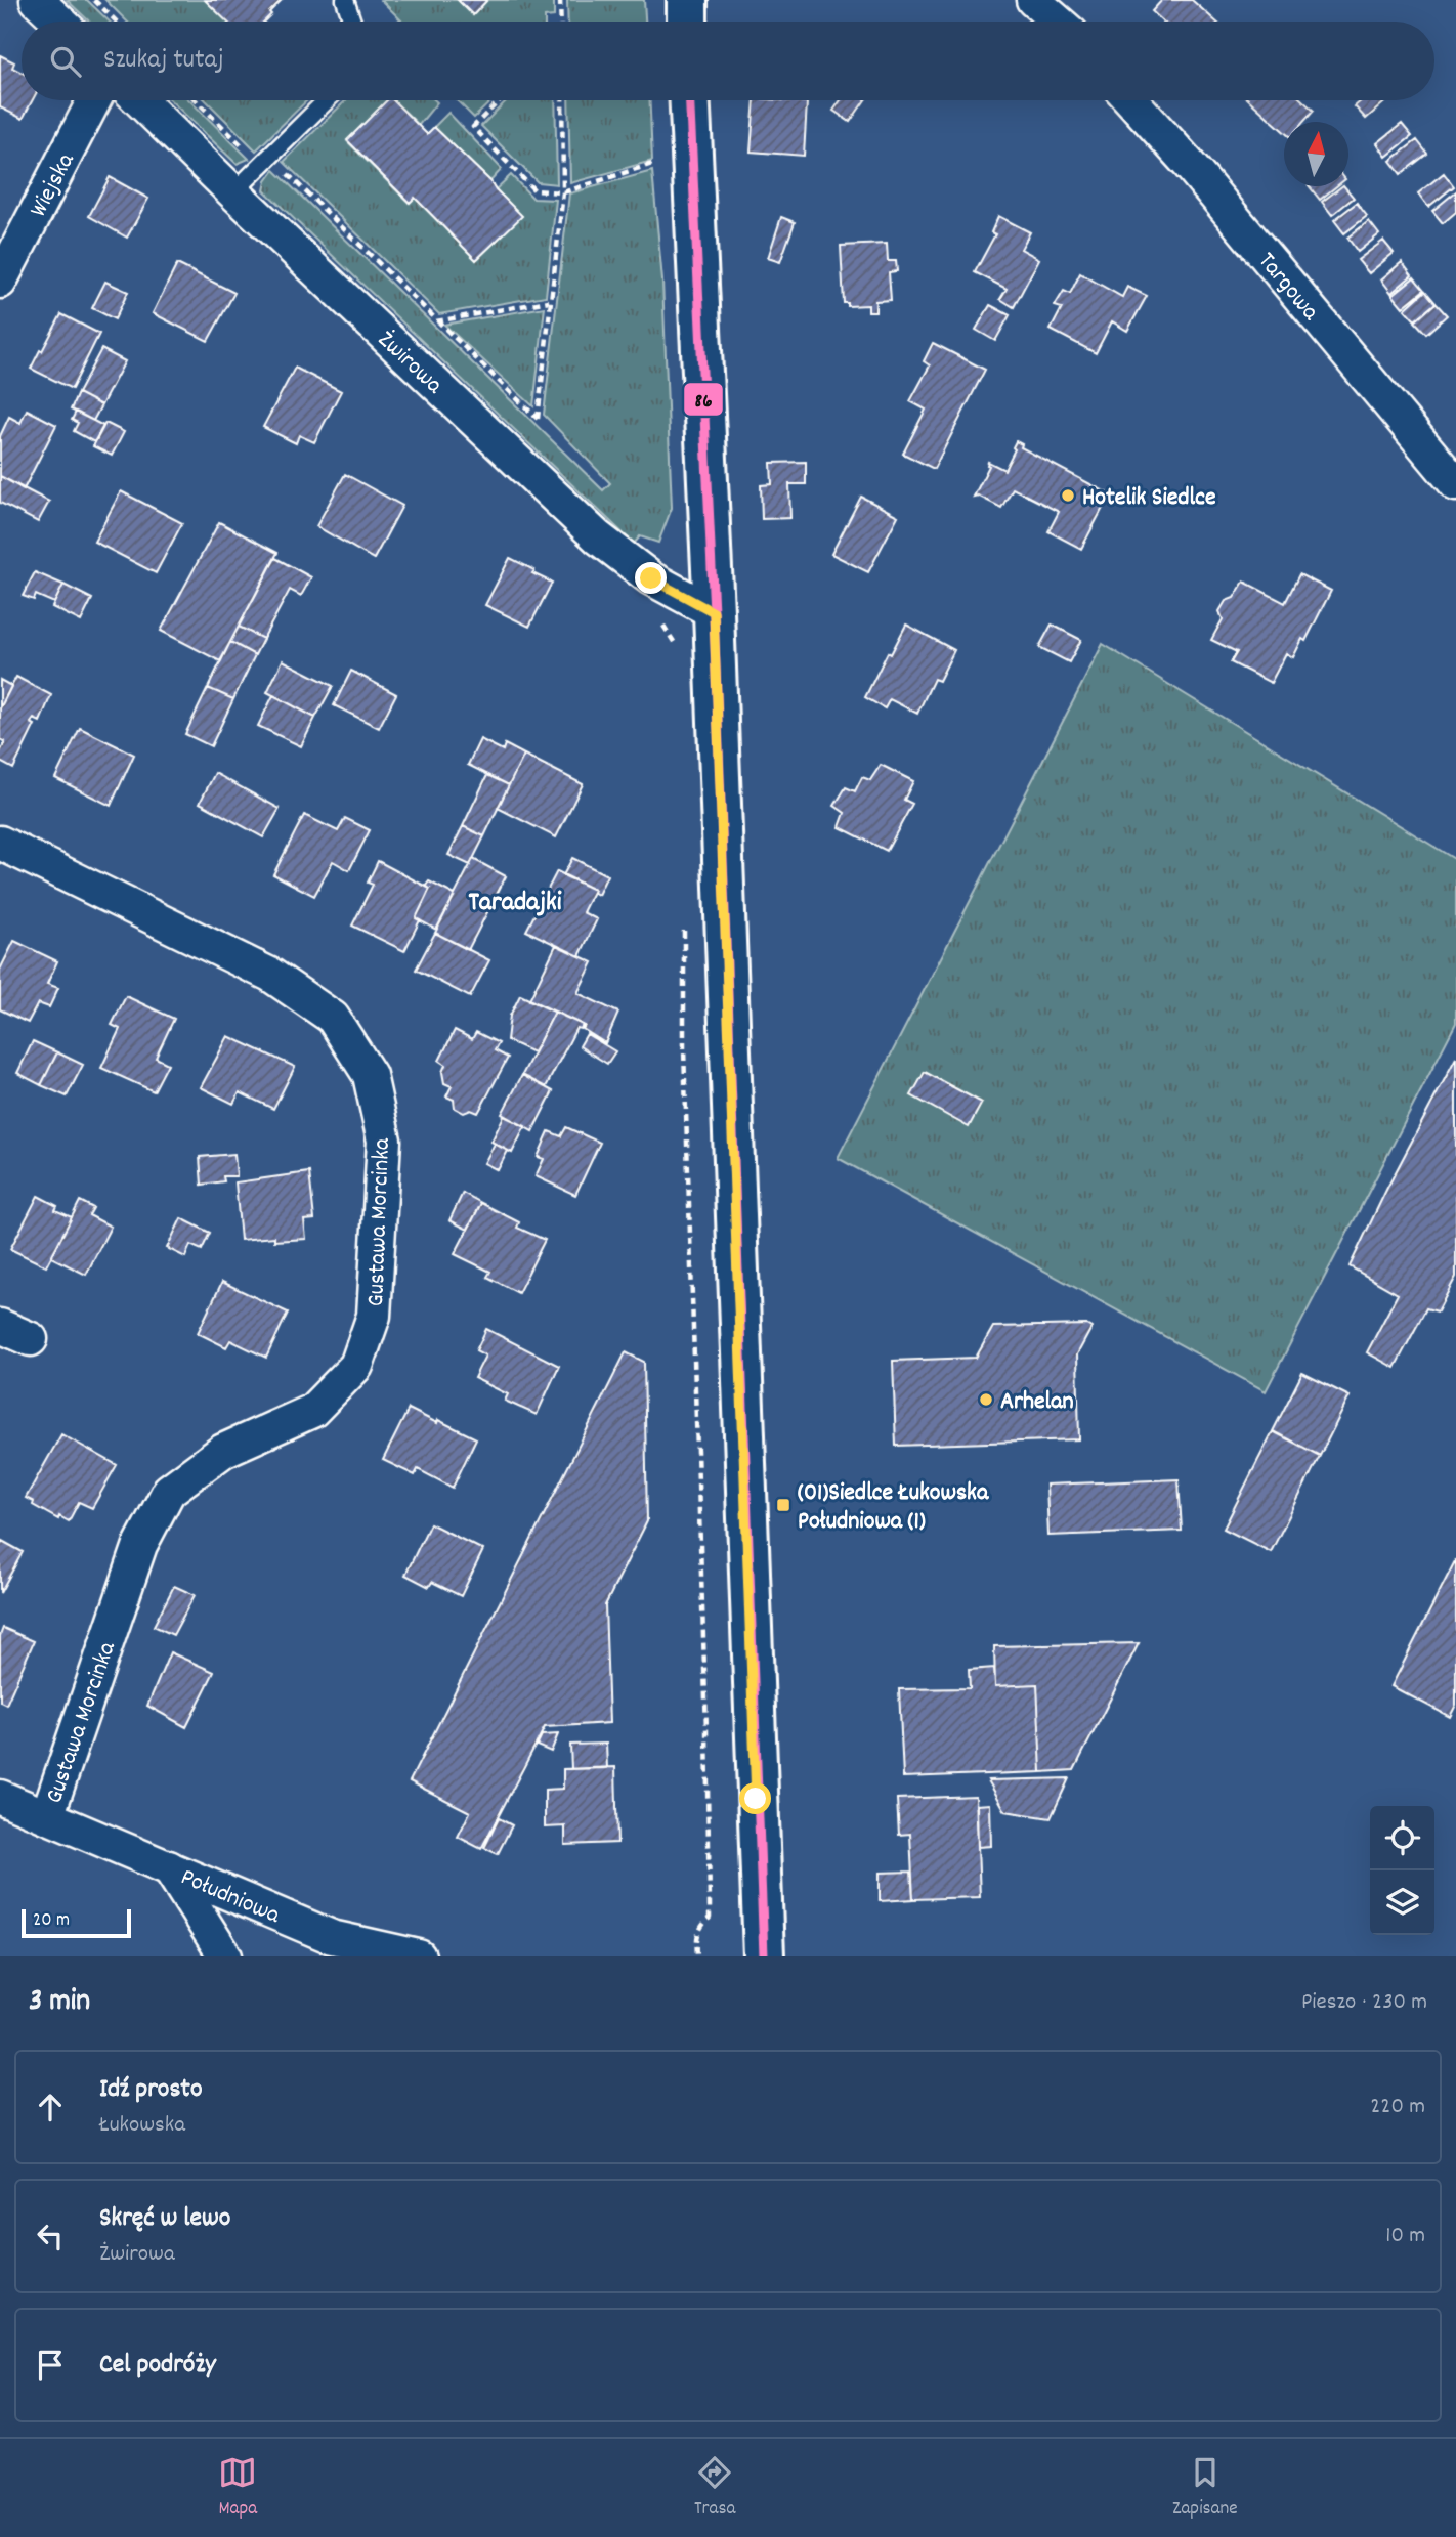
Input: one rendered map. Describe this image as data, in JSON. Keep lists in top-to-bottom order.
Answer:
{
  "streets": {
    "street": [
      "Wiejska",
      "Targowa",
      "Żwirowa",
      "Gustawa Morcinka",
      "Południowa"
    ]
  },
  "crossings": [
    ["Gustawa Morcinka", "Południowa"]
  ],
  "districts": ["Taradajki"],
  "places": {
    "other": ["Hotelik Siedlce", "Arhelan"],
    "transit": ["(01)Siedlce Łukowska Południowa (1)"]
  },
  "lines": ["transit line 86"],
  "scale_bar": "20 m",
  "north": "top",
  "page": {
    "search": "Szukaj tutaj",
    "scale": "20 m",
    "heading": ["3 min", "Pieszo · 230 m"],
    "list": [
      ["Idź prosto", "Łukowska", "220 m"],
      ["Skręć w lewo", "Żwirowa", "10 m"],
      "Cel podróży"
    ],
    "nav": ["Mapa", "Trasa", "Zapisane"]
  }
}
